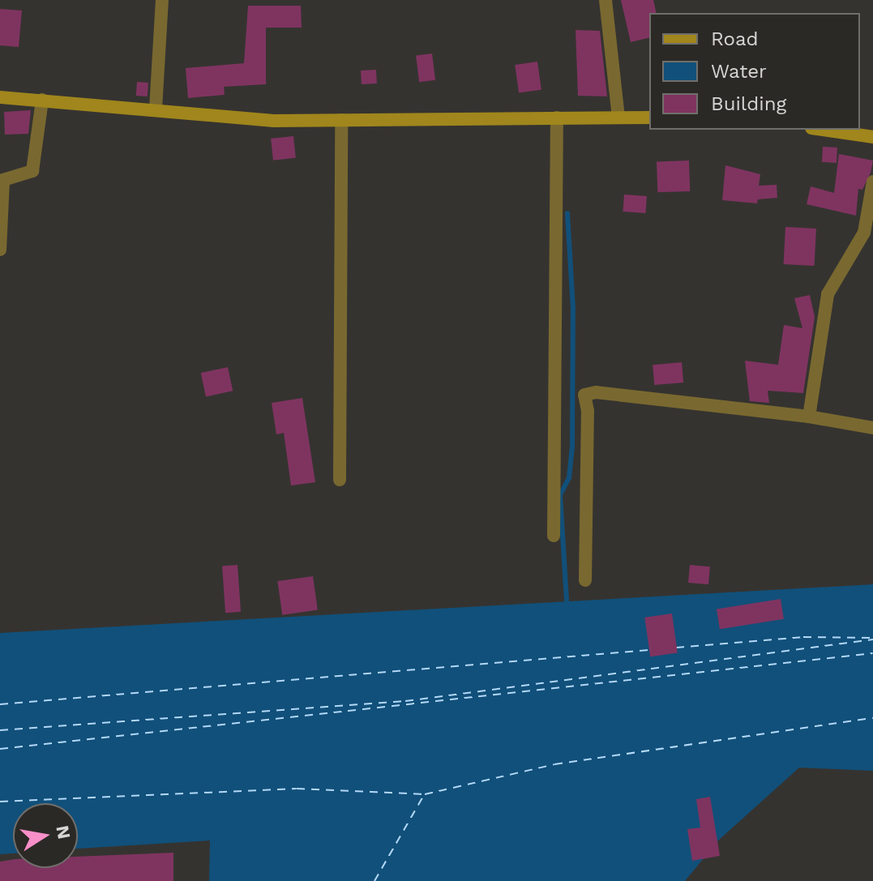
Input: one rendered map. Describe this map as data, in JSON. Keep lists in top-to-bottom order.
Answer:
{
  "legend": ["Road", "Water", "Building"],
  "north": "right"
}
